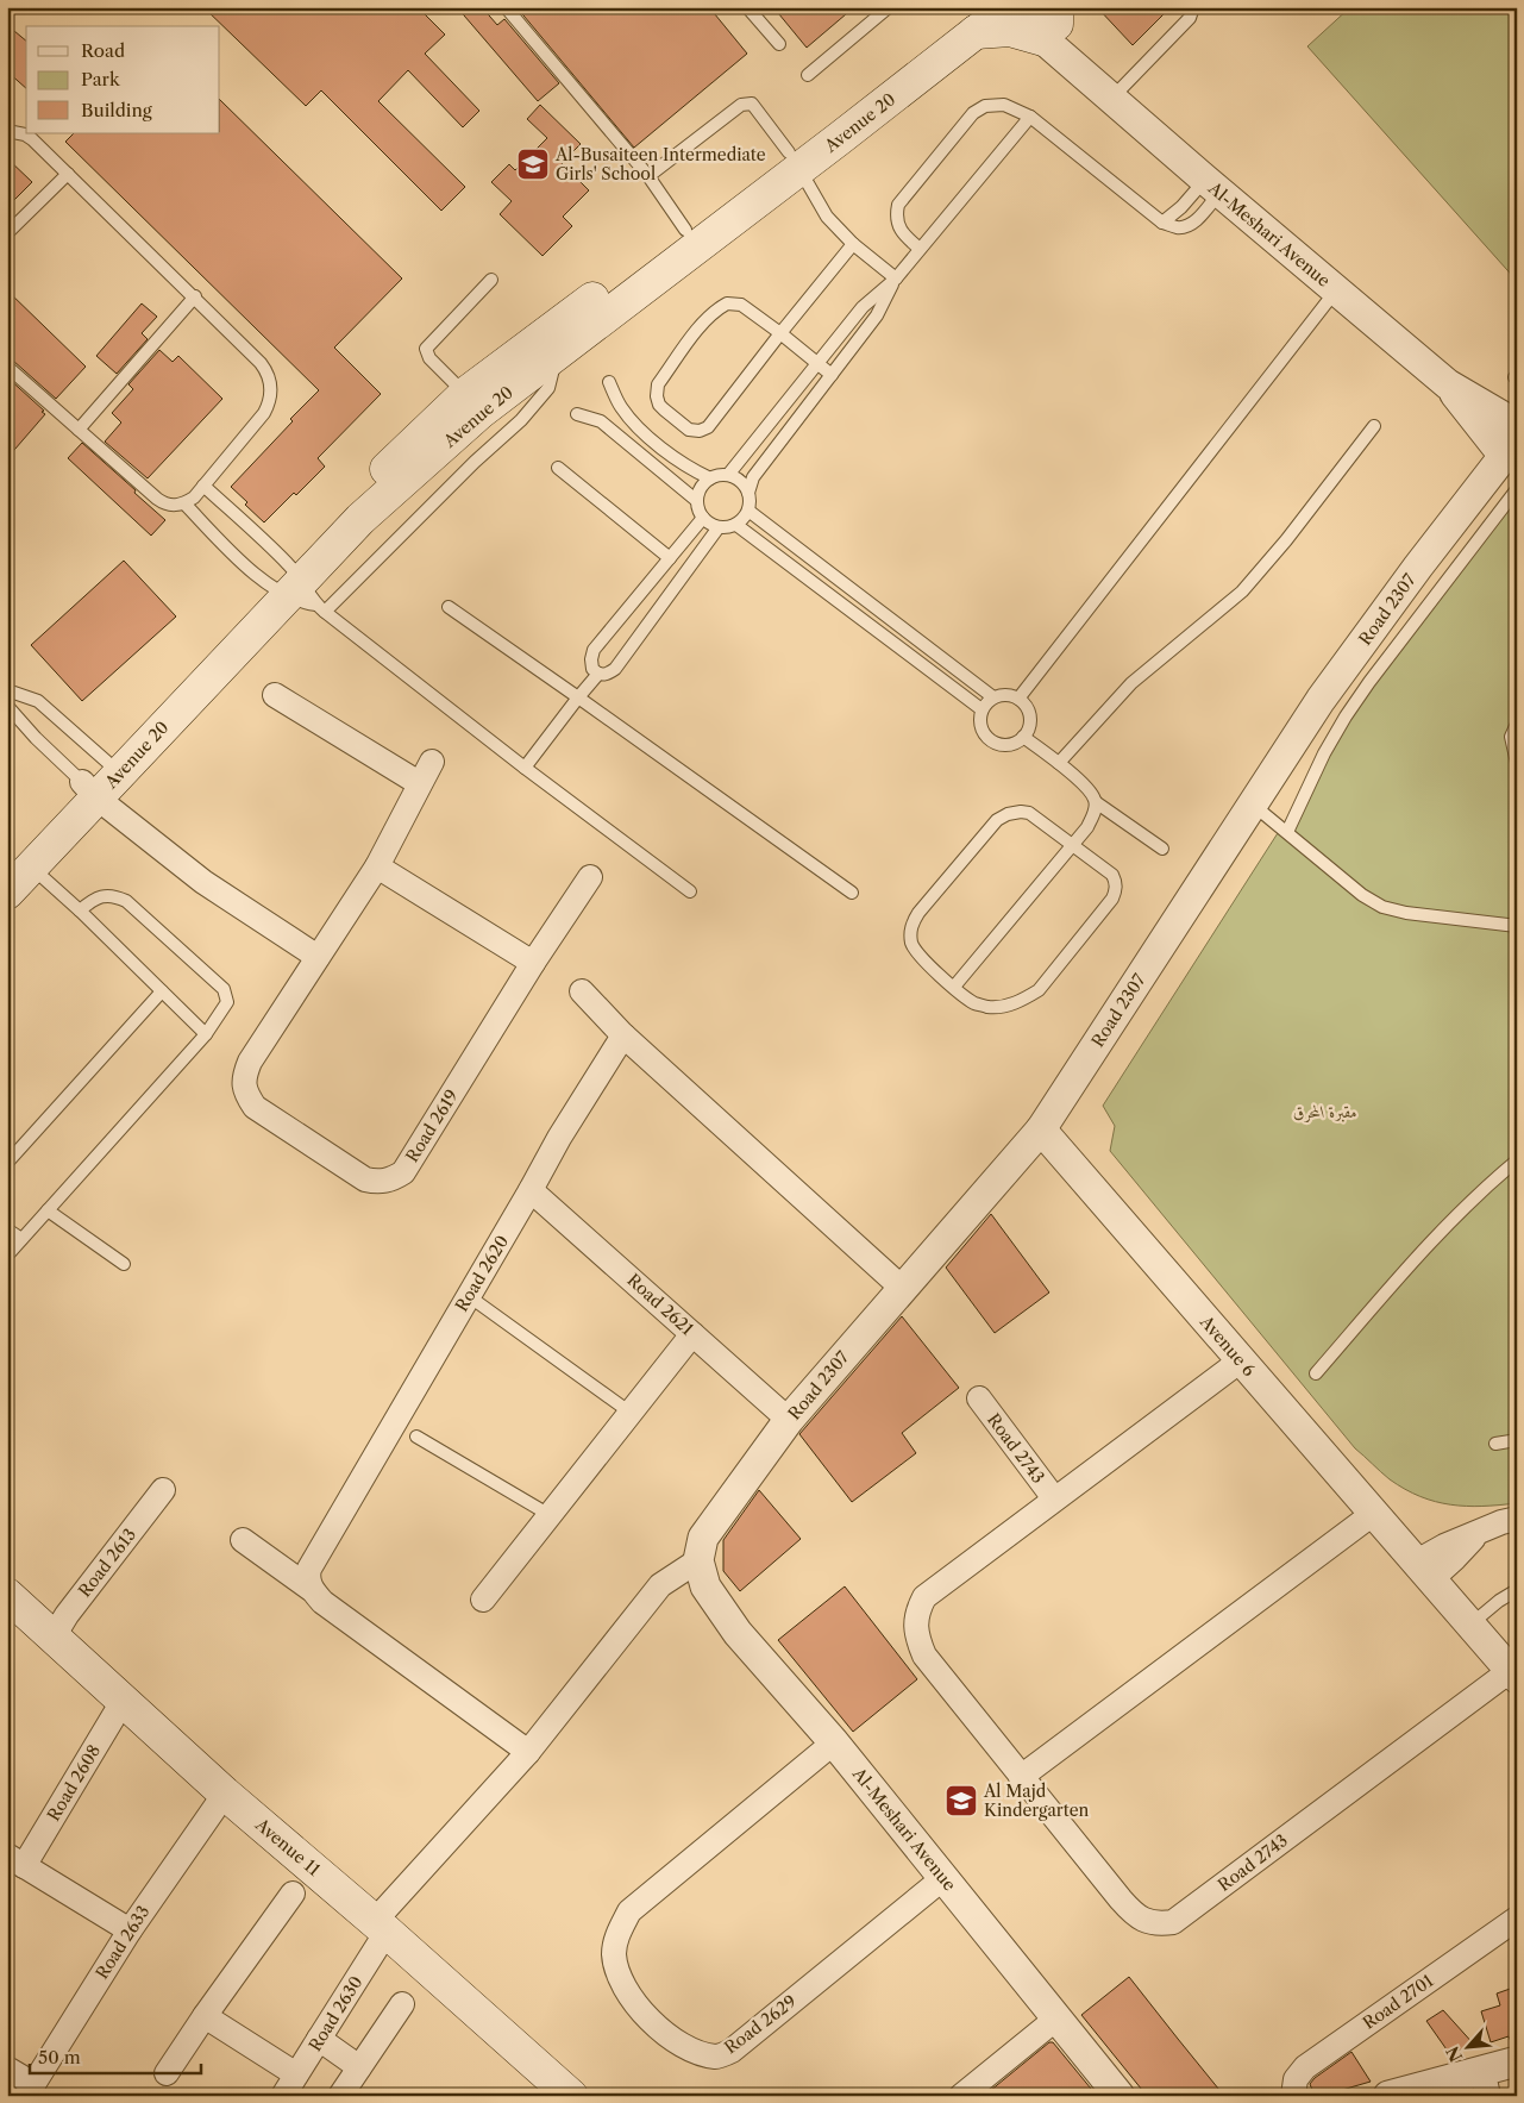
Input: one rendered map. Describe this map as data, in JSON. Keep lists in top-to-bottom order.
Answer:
{
  "streets": {
    "main road": ["Avenue 20", "Avenue 11"],
    "street": [
      "Al-Meshari Avenue",
      "Road 2307",
      "Road 2619",
      "Road 2620",
      "Road 2621",
      "Avenue 6",
      "Road 2743",
      "Road 2613",
      "Road 2608",
      "Road 2633",
      "Road 2701",
      "Road 2630",
      "Road 2629"
    ]
  },
  "crossings": [
    ["Al-Meshari Avenue", "Road 2307"],
    ["Al-Meshari Avenue", "Road 2630"],
    ["Al-Meshari Avenue", "Road 2629"],
    ["Road 2307", "Road 2621"],
    ["Road 2307", "Avenue 6"],
    ["Road 2307", "Road 2630"],
    ["Road 2620", "Road 2621"],
    ["Avenue 6", "Road 2743"],
    ["Road 2613", "Avenue 11"],
    ["Road 2608", "Avenue 11"],
    ["Road 2608", "Road 2633"],
    ["Avenue 11", "Road 2633"],
    ["Avenue 11", "Road 2630"]
  ],
  "parks": ["مقبرة المحرق"],
  "places": {
    "school or university": ["Al-Busaiteen Intermediate Girls' School", "Al Majd Kindergarten"]
  },
  "legend": ["Road", "Park", "Building"],
  "scale_bar": "50 m",
  "north": "bottom left"
}
